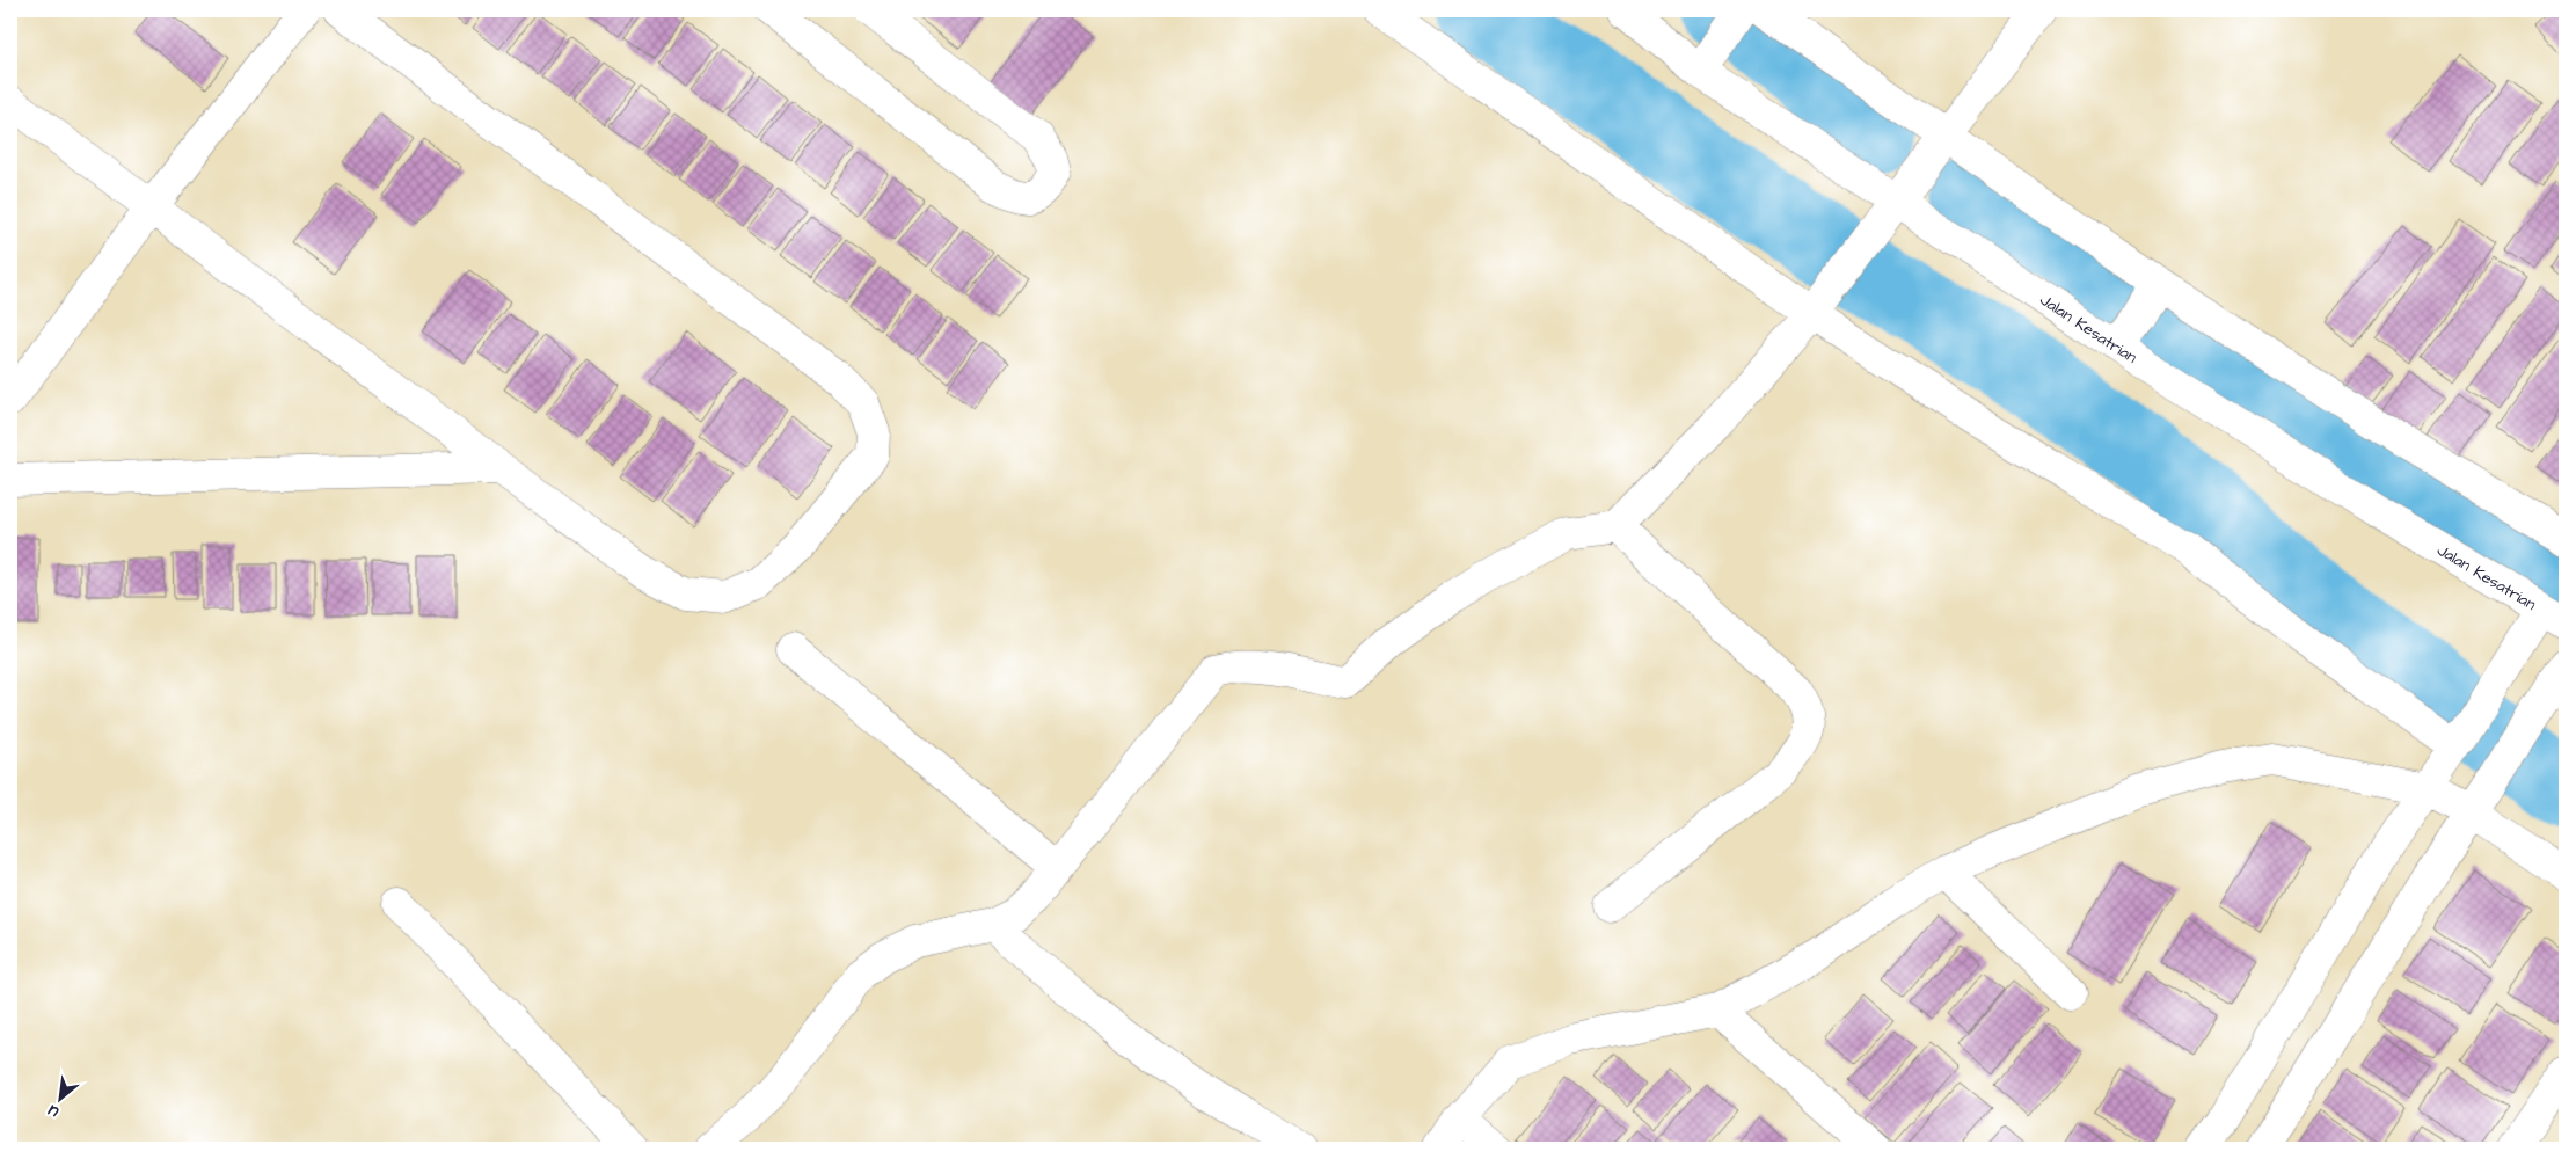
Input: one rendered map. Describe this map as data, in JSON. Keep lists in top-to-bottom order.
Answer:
{
  "streets": {
    "street": ["Jalan Kesatrian"]
  },
  "north": "bottom left"
}
